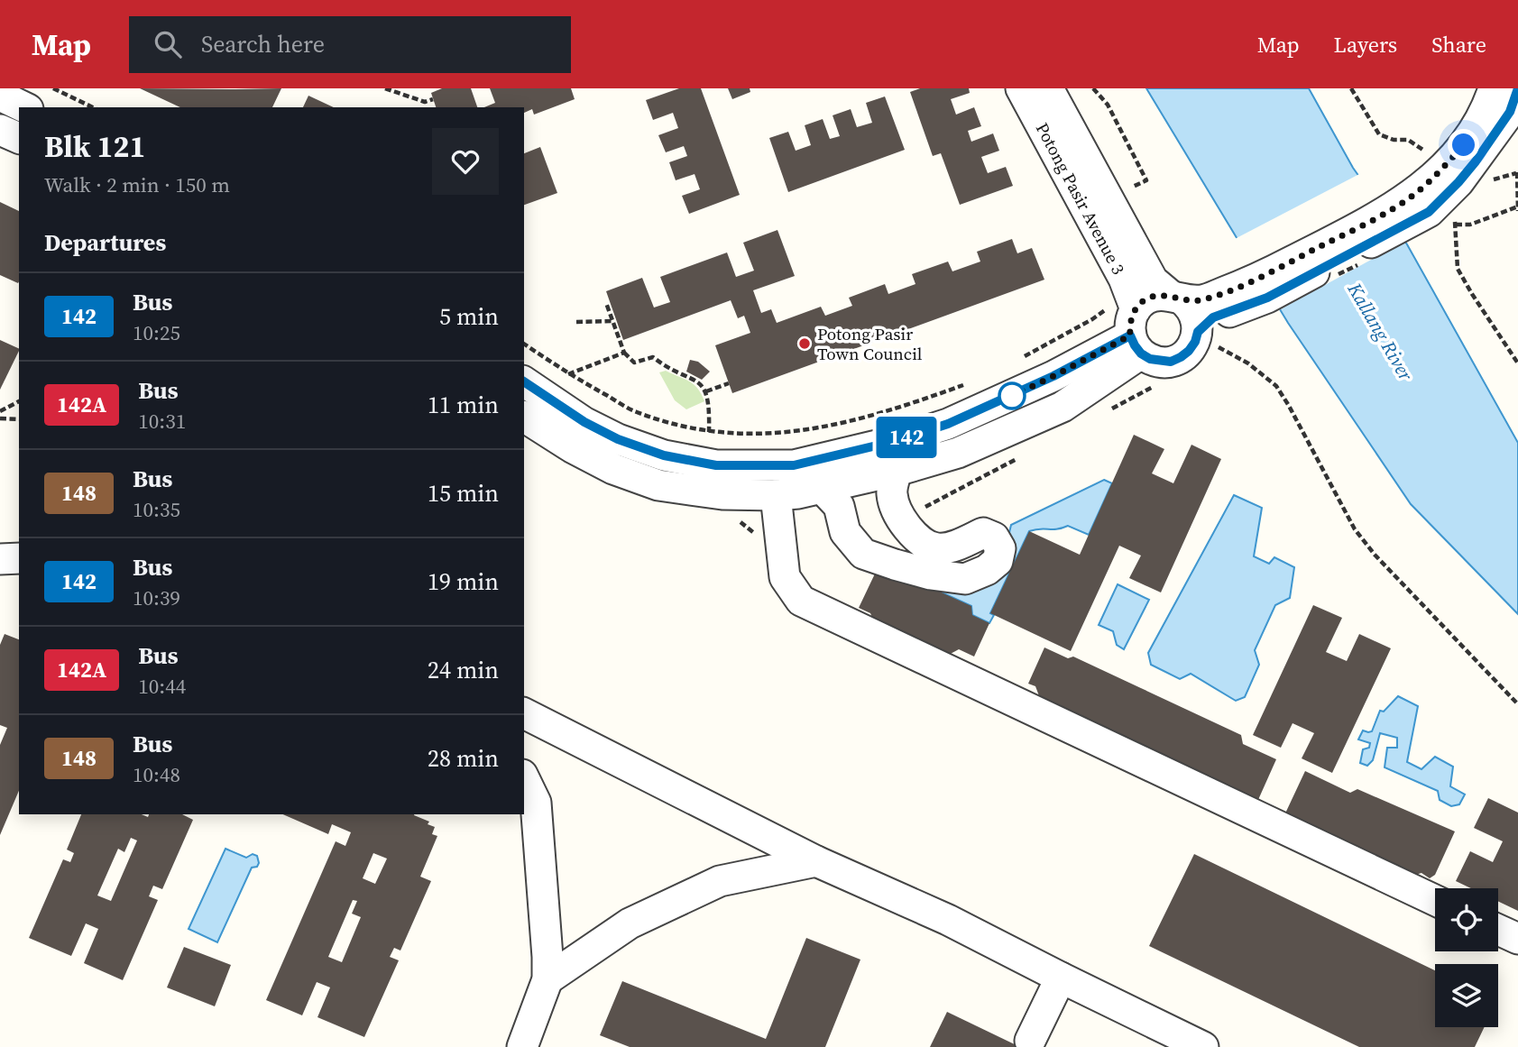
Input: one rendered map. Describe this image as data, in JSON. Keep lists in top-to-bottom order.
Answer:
{
  "streets": {
    "street": ["Potong Pasir Avenue 3"]
  },
  "water": ["Kallang River"],
  "places": ["Potong Pasir Town Council"],
  "lines": ["bus line 142"],
  "page": {
    "header": "Map",
    "search": "Search here",
    "nav": ["Map", "Layers", "Share"],
    "on_map": "142",
    "heading": [
      ["Blk 121", "Walk · 2 min · 150 m"],
      "Departures"
    ],
    "list": [
      {
        "mark": "142",
        "name": "Bus",
        "note": "10:25",
        "value": "5 min"
      },
      {
        "mark": "142A",
        "name": "Bus",
        "note": "10:31",
        "value": "11 min"
      },
      {
        "mark": "148",
        "name": "Bus",
        "note": "10:35",
        "value": "15 min"
      },
      {
        "mark": "142",
        "name": "Bus",
        "note": "10:39",
        "value": "19 min"
      },
      {
        "mark": "142A",
        "name": "Bus",
        "note": "10:44",
        "value": "24 min"
      },
      {
        "mark": "148",
        "name": "Bus",
        "note": "10:48",
        "value": "28 min"
      }
    ]
  }
}
